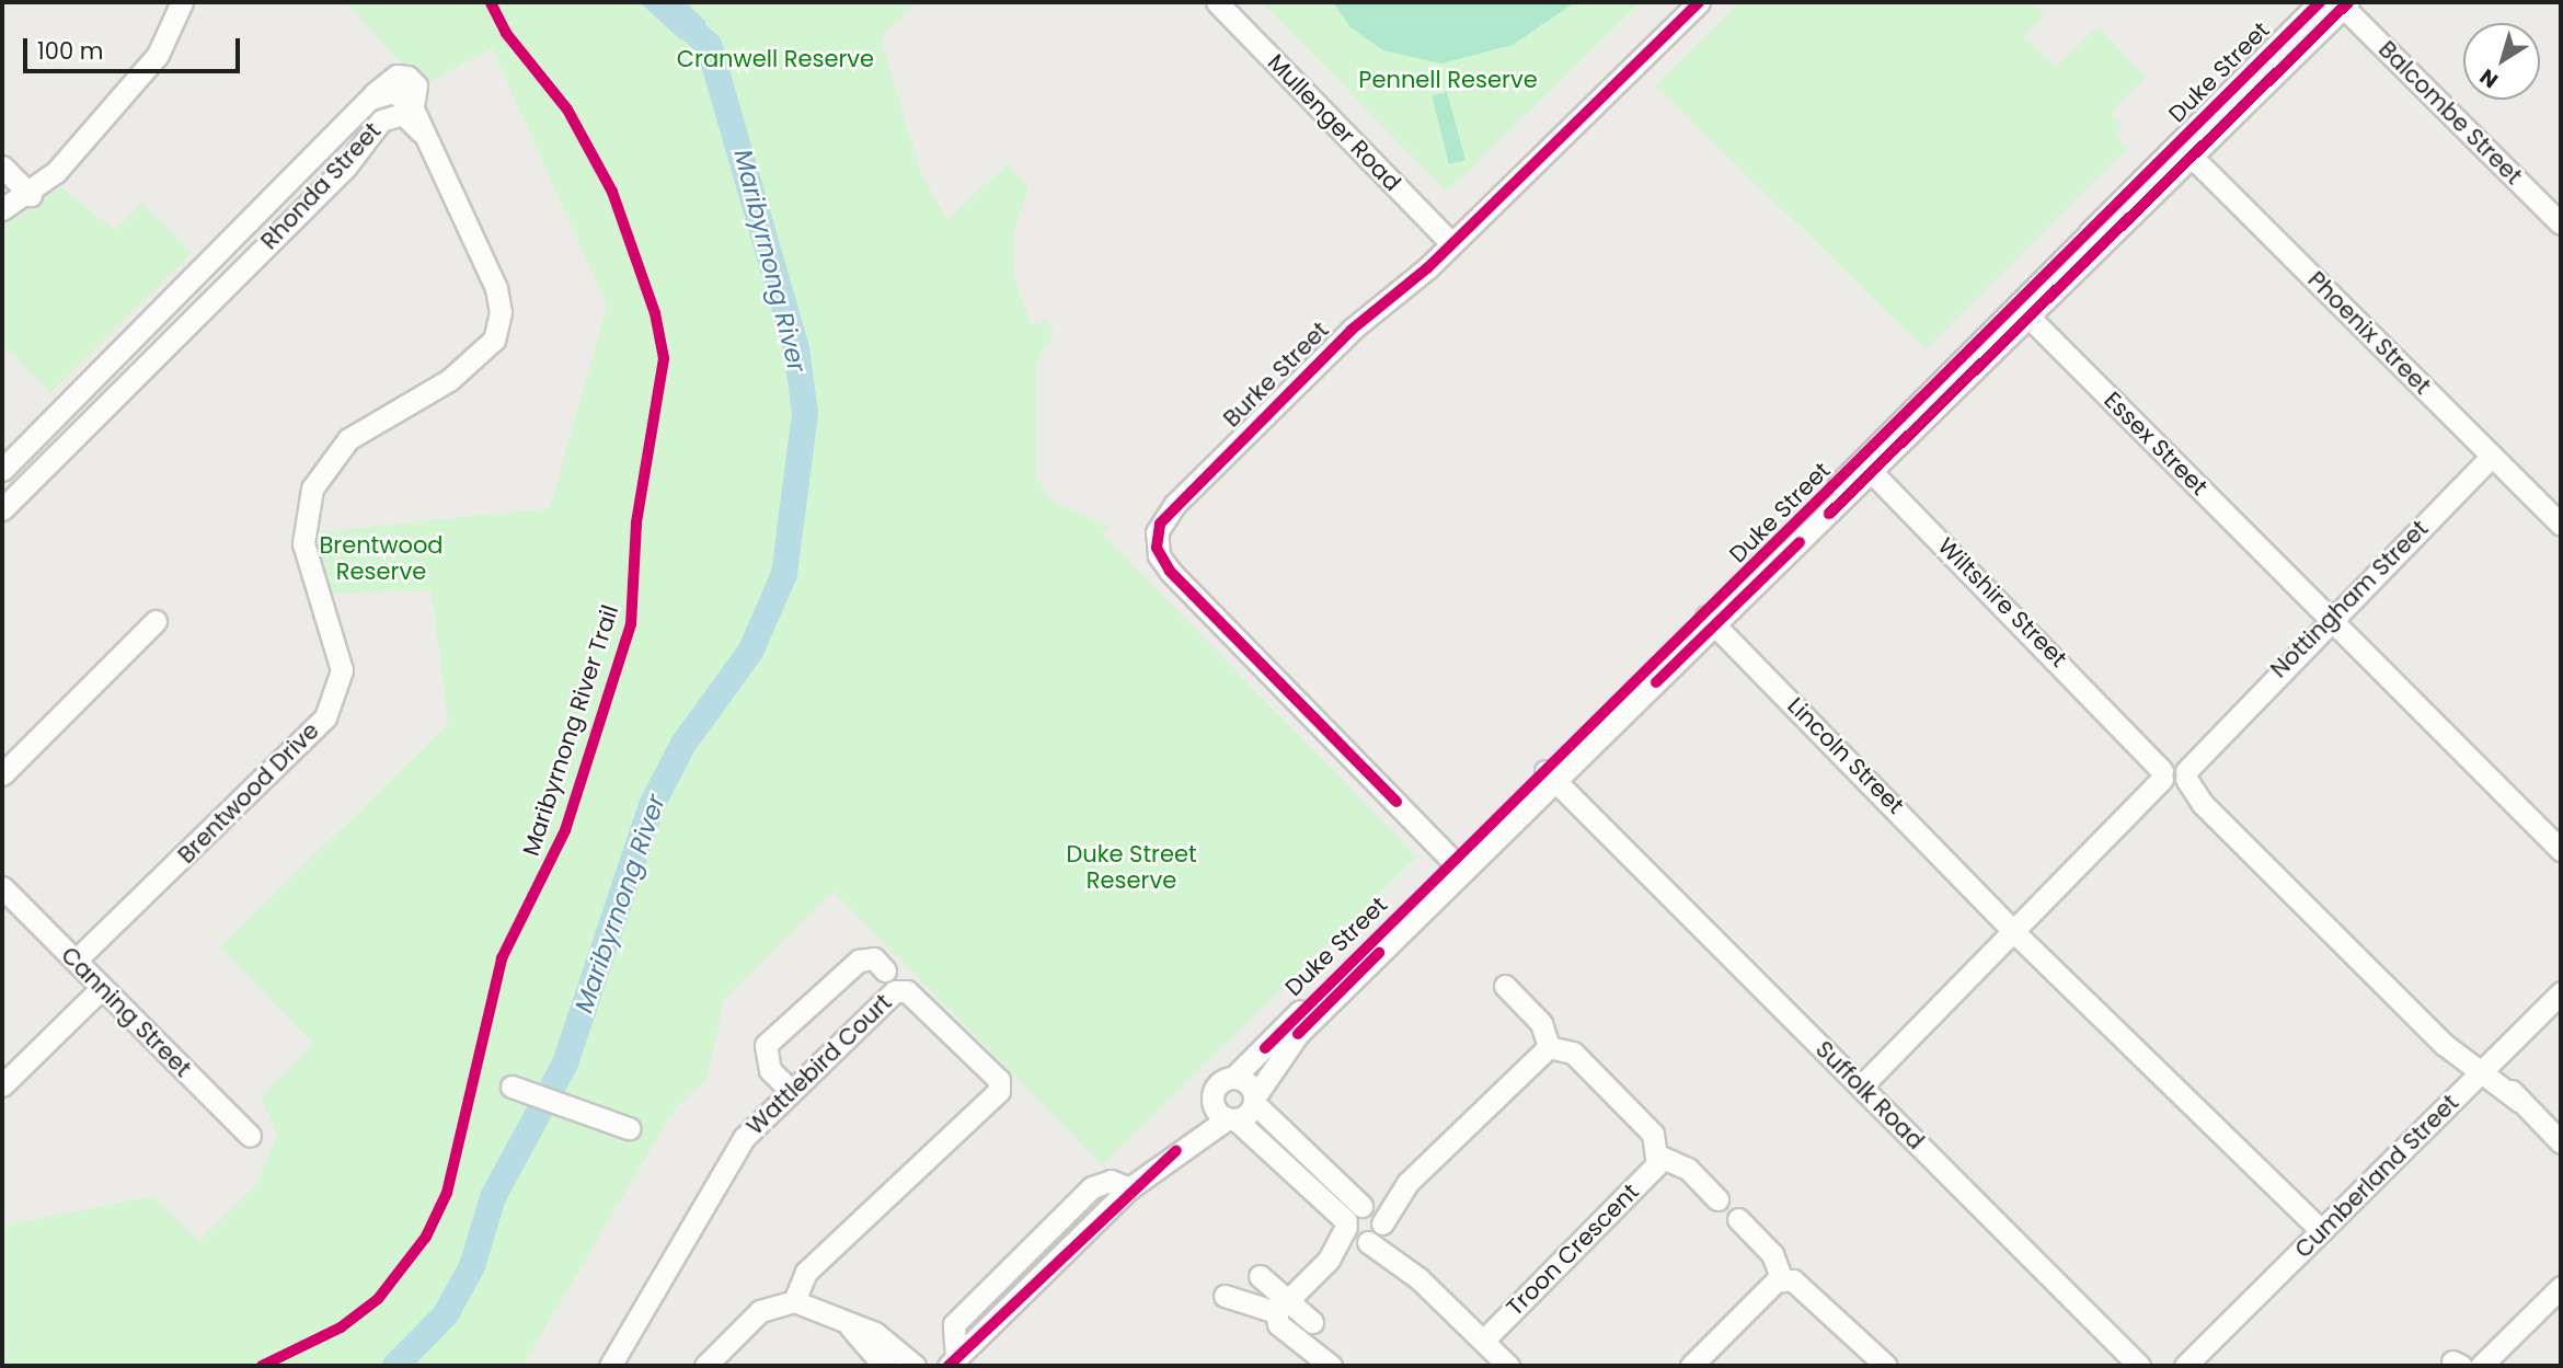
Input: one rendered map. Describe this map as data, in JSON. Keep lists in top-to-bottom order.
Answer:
{
  "streets": {
    "street": [
      "Duke Street",
      "Balcombe Street",
      "Mullenger Road",
      "Rhonda Street",
      "Phoenix Street",
      "Burke Street",
      "Essex Street",
      "Nottingham Street",
      "Wiltshire Street",
      "Lincoln Street",
      "Brentwood Drive",
      "Canning Street",
      "Wattlebird Court",
      "Suffolk Road",
      "Cumberland Street",
      "Troon Crescent"
    ],
    "cycle path": ["Maribyrnong River Trail"]
  },
  "crossings": [
    ["Duke Street", "Balcombe Street"],
    ["Duke Street", "Phoenix Street"],
    ["Duke Street", "Burke Street"],
    ["Duke Street", "Essex Street"],
    ["Duke Street", "Wiltshire Street"],
    ["Duke Street", "Lincoln Street"],
    ["Duke Street", "Suffolk Road"],
    ["Mullenger Road", "Burke Street"],
    ["Rhonda Street", "Brentwood Drive"],
    ["Phoenix Street", "Nottingham Street"],
    ["Essex Street", "Nottingham Street"],
    ["Nottingham Street", "Wiltshire Street"],
    ["Nottingham Street", "Lincoln Street"],
    ["Nottingham Street", "Suffolk Road"],
    ["Wiltshire Street", "Cumberland Street"],
    ["Lincoln Street", "Cumberland Street"],
    ["Brentwood Drive", "Canning Street"]
  ],
  "water": ["Maribyrnong River"],
  "parks": [
    "Cranwell Reserve",
    "Pennell Reserve",
    "Brentwood Reserve",
    "Duke Street Reserve"
  ],
  "scale_bar": "100 m",
  "north": "bottom left"
}
